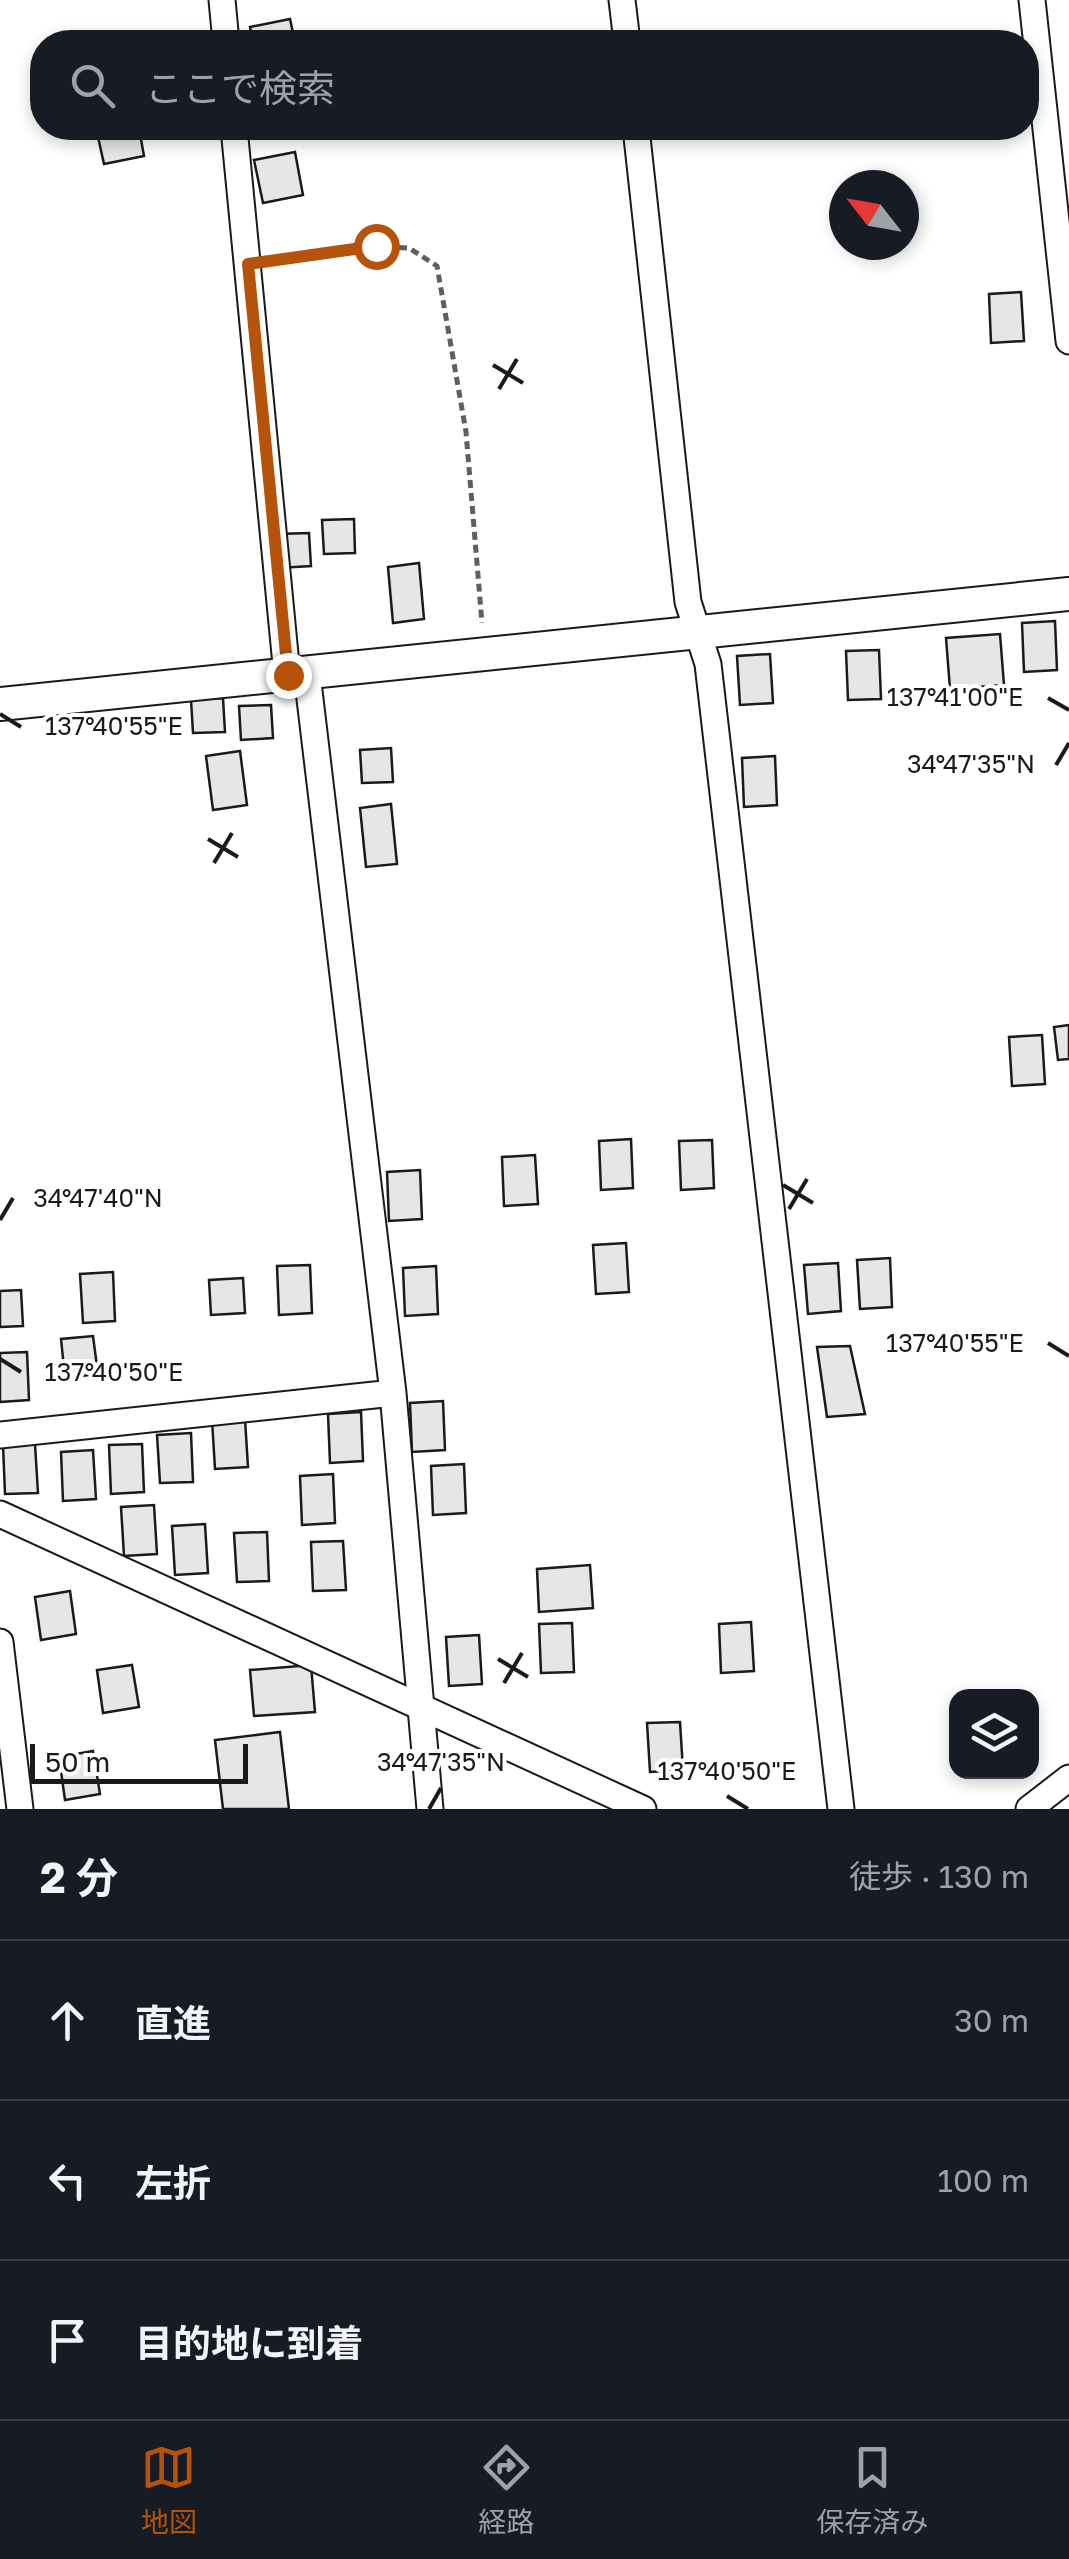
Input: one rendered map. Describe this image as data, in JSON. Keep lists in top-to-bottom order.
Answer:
{
  "scale_bar": "50 m",
  "north": "top left",
  "page": {
    "search": "ここで検索",
    "scale": "50 m",
    "heading": ["2 分", "徒歩 · 130 m"],
    "list": [
      ["直進", "30 m"],
      ["左折", "100 m"],
      "目的地に到着"
    ],
    "nav": ["地図", "経路", "保存済み"]
  },
  "coordinates": [
    "137°41'00\"E",
    "137°40'55\"E",
    "34°47'35\"N",
    "34°47'40\"N",
    "137°40'50\"E"
  ]
}
